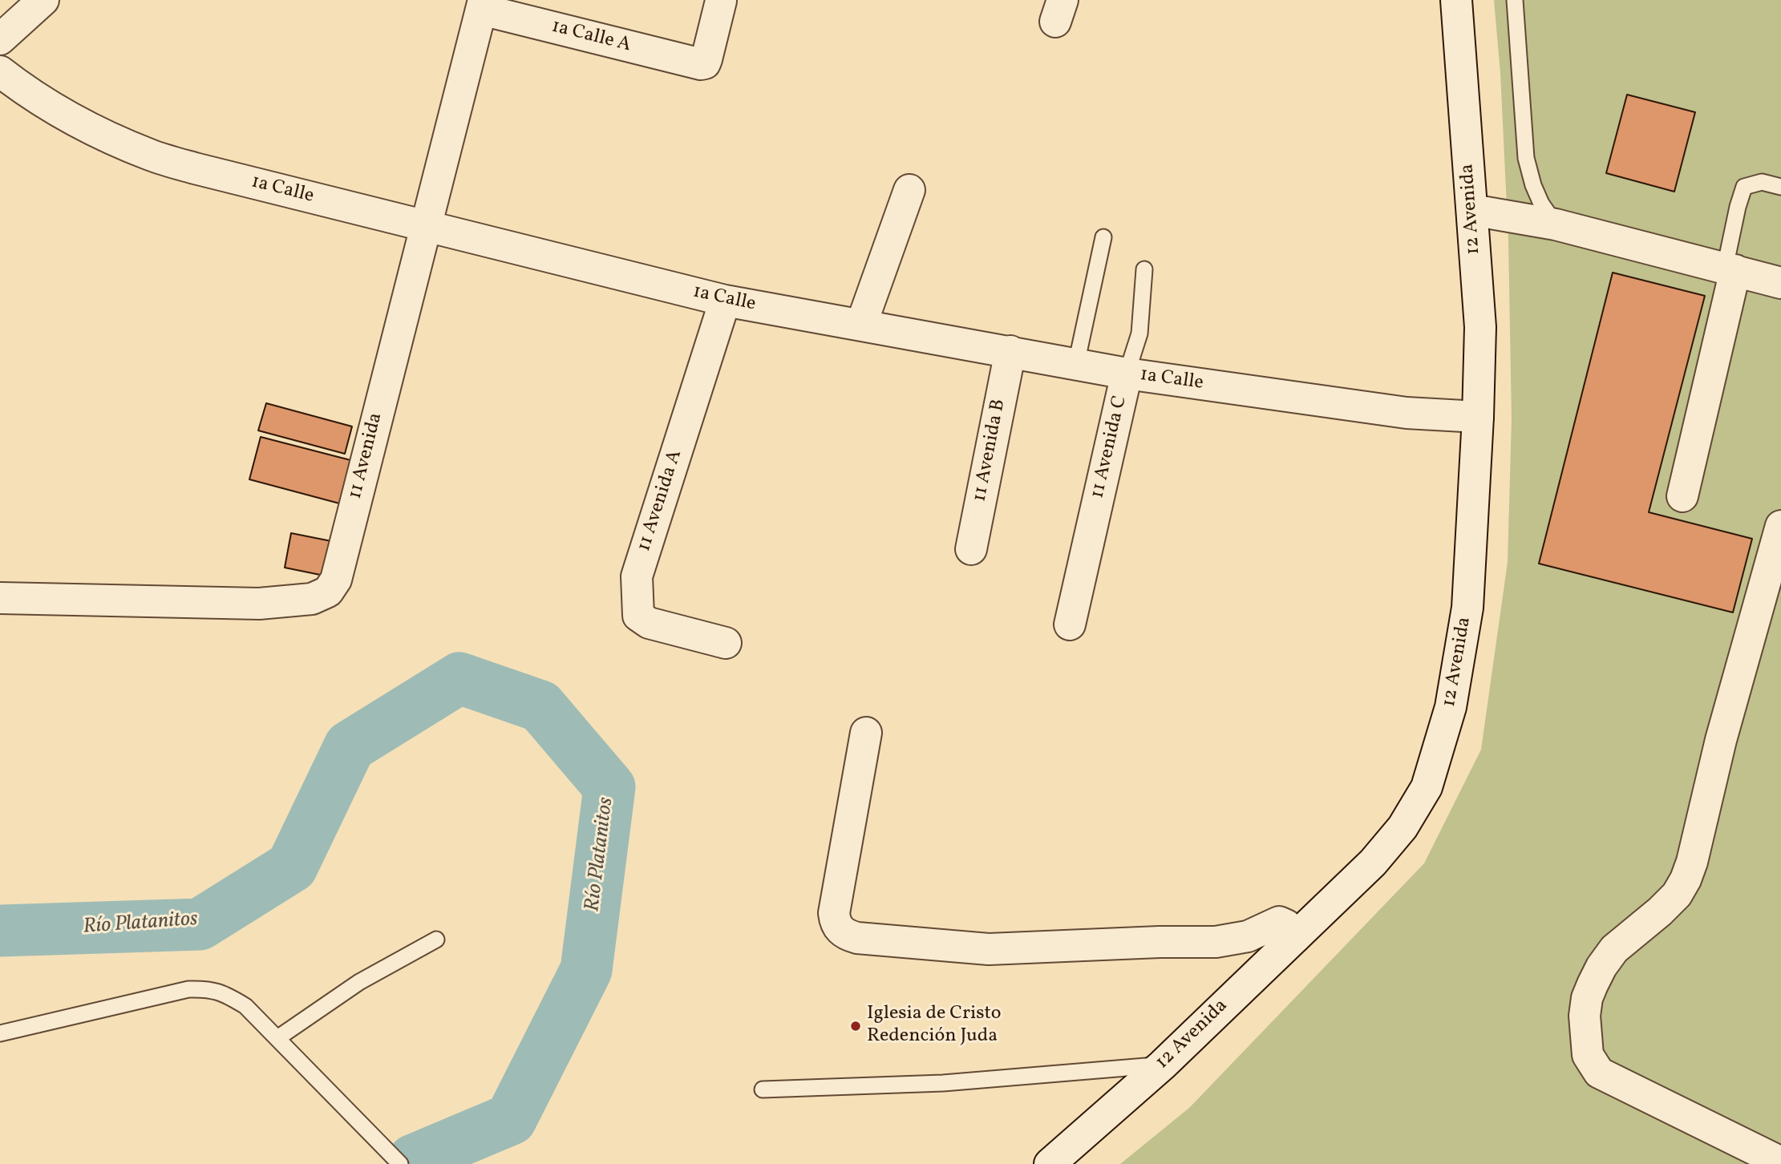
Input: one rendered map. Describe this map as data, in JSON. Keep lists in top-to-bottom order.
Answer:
{
  "streets": {
    "street": [
      "1a Calle A",
      "1a Calle",
      "12 Avenida",
      "11 Avenida C",
      "11 Avenida B",
      "11 Avenida",
      "11 Avenida A"
    ]
  },
  "crossings": [
    ["1a Calle A", "11 Avenida"],
    ["1a Calle", "12 Avenida"],
    ["1a Calle", "11 Avenida C"],
    ["1a Calle", "11 Avenida B"],
    ["1a Calle", "11 Avenida"],
    ["1a Calle", "11 Avenida A"]
  ],
  "water": ["Río Platanitos"],
  "places": ["Iglesia de Cristo Redención Juda"]
}
